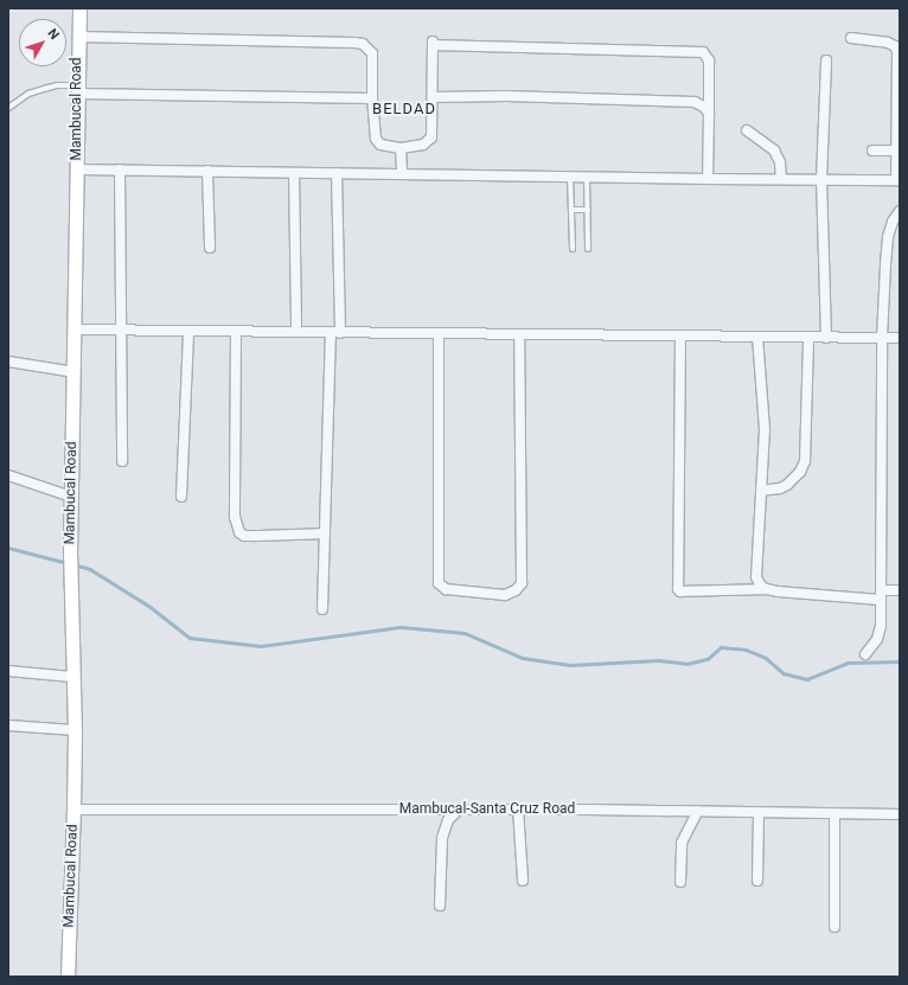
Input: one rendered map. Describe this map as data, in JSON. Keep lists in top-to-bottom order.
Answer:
{
  "streets": {
    "main road": ["Mambucal Road"],
    "street": ["Mambucal-Santa Cruz Road"]
  },
  "crossings": [
    ["Mambucal Road", "Mambucal-Santa Cruz Road"]
  ],
  "districts": ["BELDAD"],
  "north": "top right"
}
